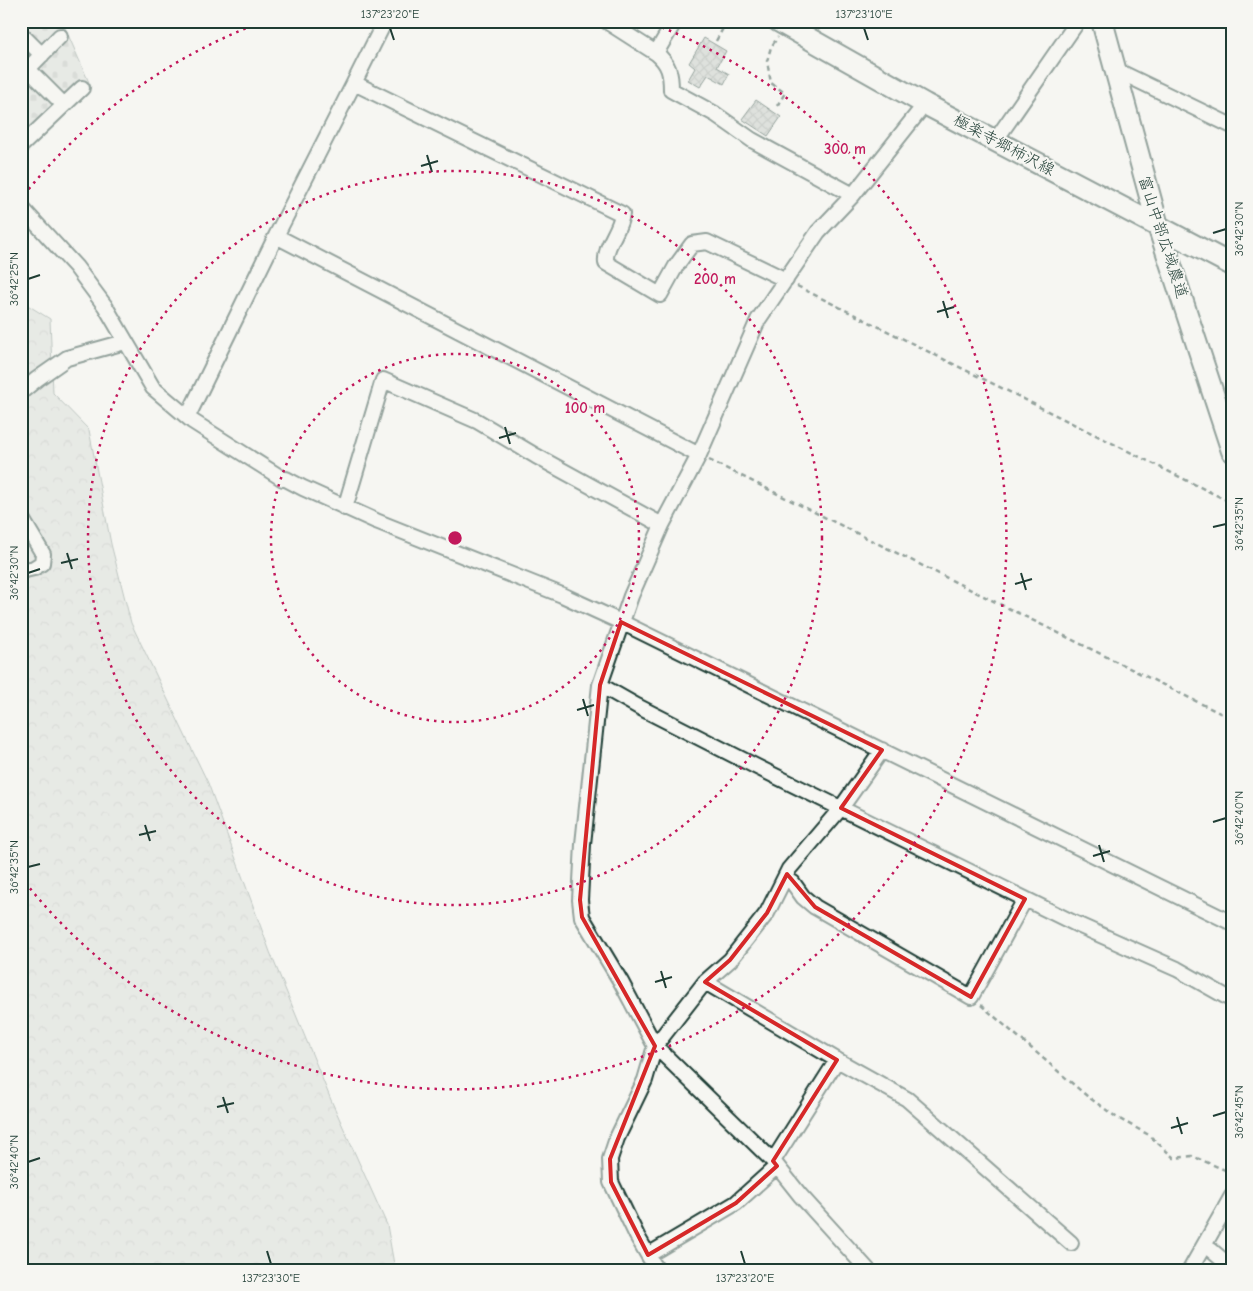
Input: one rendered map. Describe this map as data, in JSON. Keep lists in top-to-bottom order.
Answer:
{
  "streets": {
    "main road": ["極楽寺郷柿沢線", "富山中部広域農道"]
  },
  "crossings": [
    ["極楽寺郷柿沢線", "富山中部広域農道"]
  ],
  "coordinates": [
    "137°23'20\"E",
    "137°23'10\"E",
    "36°42'30\"N",
    "36°42'25\"N",
    "36°42'35\"N",
    "36°42'40\"N",
    "36°42'45\"N",
    "137°23'30\"E"
  ],
  "rings": ["300 m", "200 m", "100 m"]
}
